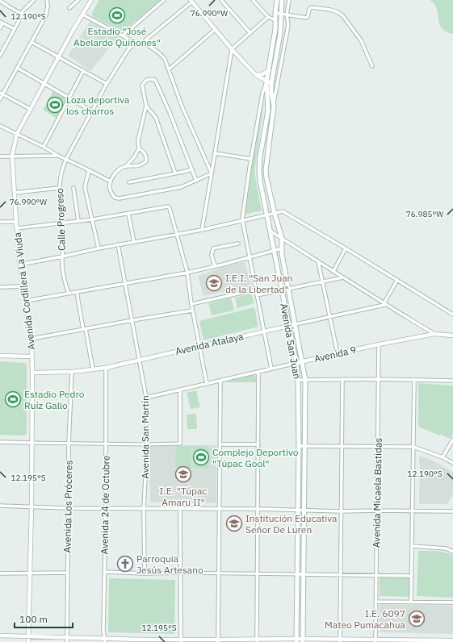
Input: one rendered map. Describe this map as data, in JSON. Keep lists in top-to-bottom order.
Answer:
{
  "streets": {
    "main road": ["Avenida San Juan"],
    "street": [
      "Calle Progreso",
      "Avenida Cordillera La Viuda",
      "Avenida Atalaya",
      "Avenida 9",
      "Avenida San Martín",
      "Avenida Micaela Bastidas",
      "Avenida 24 de Octubre",
      "Avenida Los Próceres"
    ]
  },
  "crossings": [
    ["Avenida Cordillera La Viuda", "Avenida Atalaya"],
    ["Avenida San Juan", "Avenida Atalaya"],
    ["Avenida San Juan", "Avenida 9"],
    ["Avenida Atalaya", "Avenida San Martín"],
    ["Avenida Atalaya", "Avenida 24 de Octubre"],
    ["Avenida Atalaya", "Avenida Los Próceres"],
    ["Avenida 9", "Avenida San Martín"],
    ["Avenida 9", "Avenida Micaela Bastidas"]
  ],
  "places": {
    "sports": [
      "Estadio \"José Abelardo Quiñones\"",
      "Loza deportiva los charros",
      "Estadio Pedro Ruíz Gallo",
      "Complejo Deportivo \"Túpac Gool\""
    ],
    "school or university": [
      "I.E.I. \"San Juan de la Libertad\"",
      "I.E. \"Túpac Amaru II\"",
      "Institución Educativa Señor De Luren",
      "I.E. 6097 Mateo Pumacahua"
    ],
    "church": ["Parroquia Jesús Artesano"]
  },
  "scale_bar": "100 m",
  "coordinates": [
    "76.990°W",
    "12.190°S",
    "76.985°W",
    "12.195°S"
  ]
}
